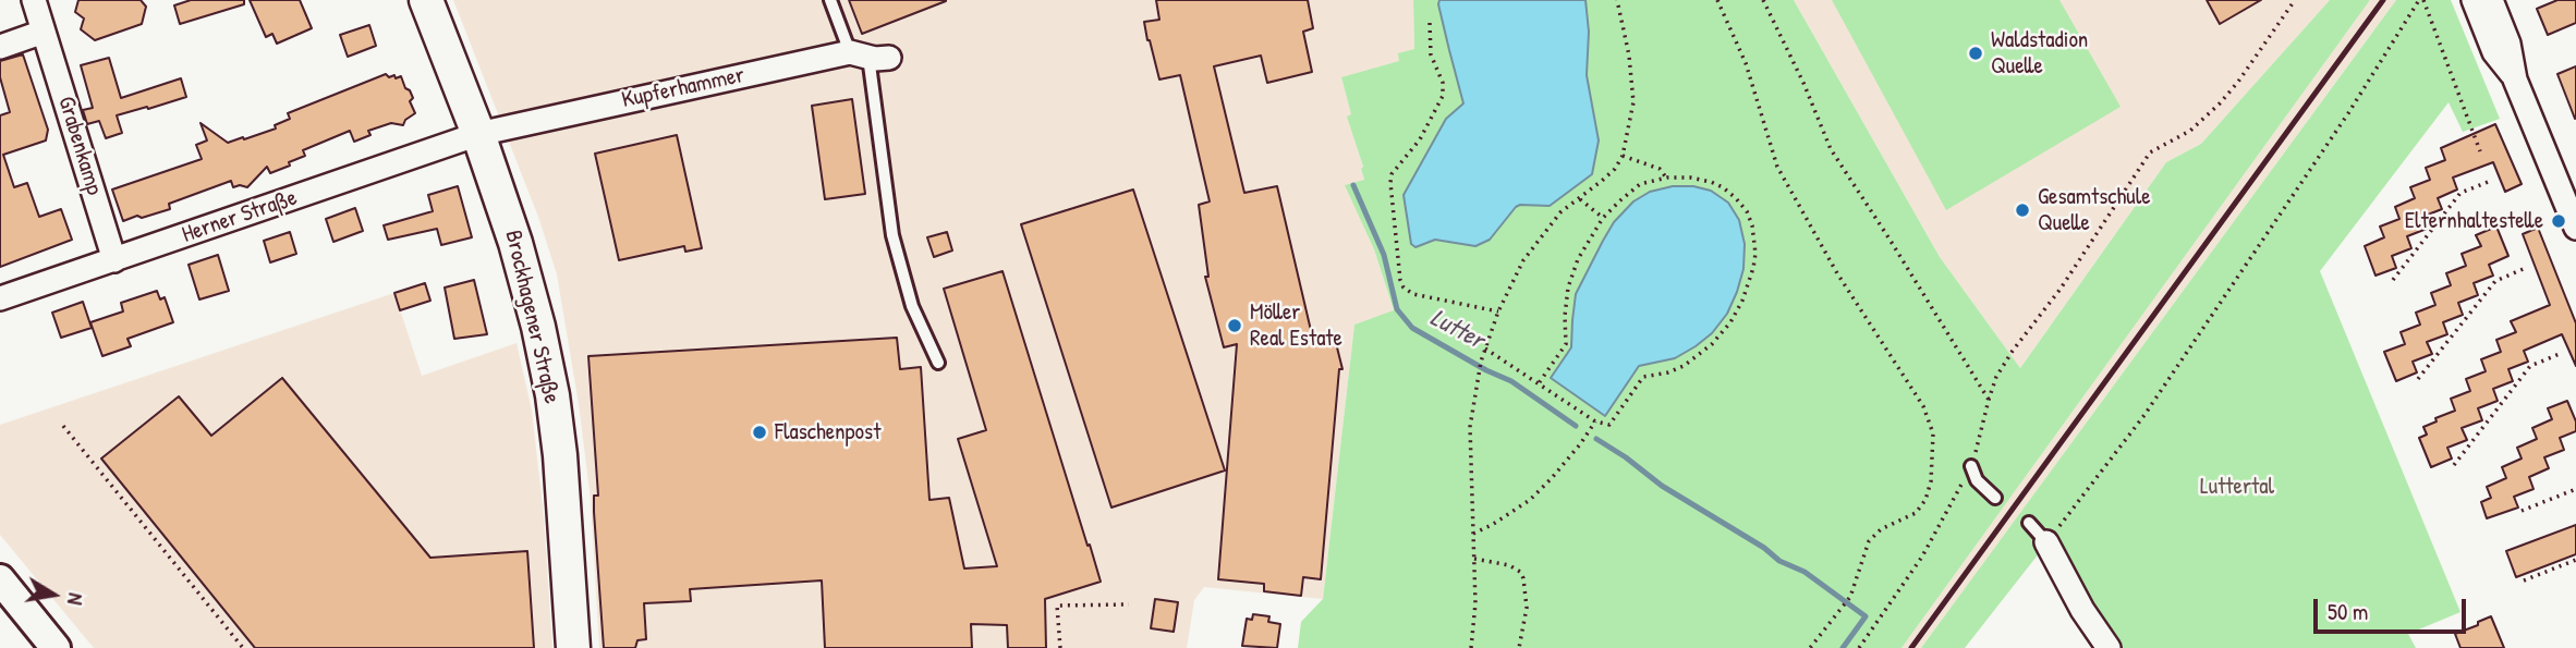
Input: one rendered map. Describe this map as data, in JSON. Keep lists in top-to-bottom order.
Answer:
{
  "streets": {
    "main road": ["Brockhagener Straße"],
    "street": ["Kupferhammer", "Grabenkamp", "Herner Straße"]
  },
  "crossings": [
    ["Kupferhammer", "Herner Straße"],
    ["Kupferhammer", "Brockhagener Straße"],
    ["Grabenkamp", "Herner Straße"],
    ["Herner Straße", "Brockhagener Straße"]
  ],
  "water": ["Lutter"],
  "parks": ["Luttertal"],
  "places": [
    "Waldstadion Quelle",
    "Gesamtschule Quelle",
    "Elternhaltestelle",
    "Möller Real Estate",
    "Flaschenpost"
  ],
  "scale_bar": "50 m",
  "north": "right"
}
